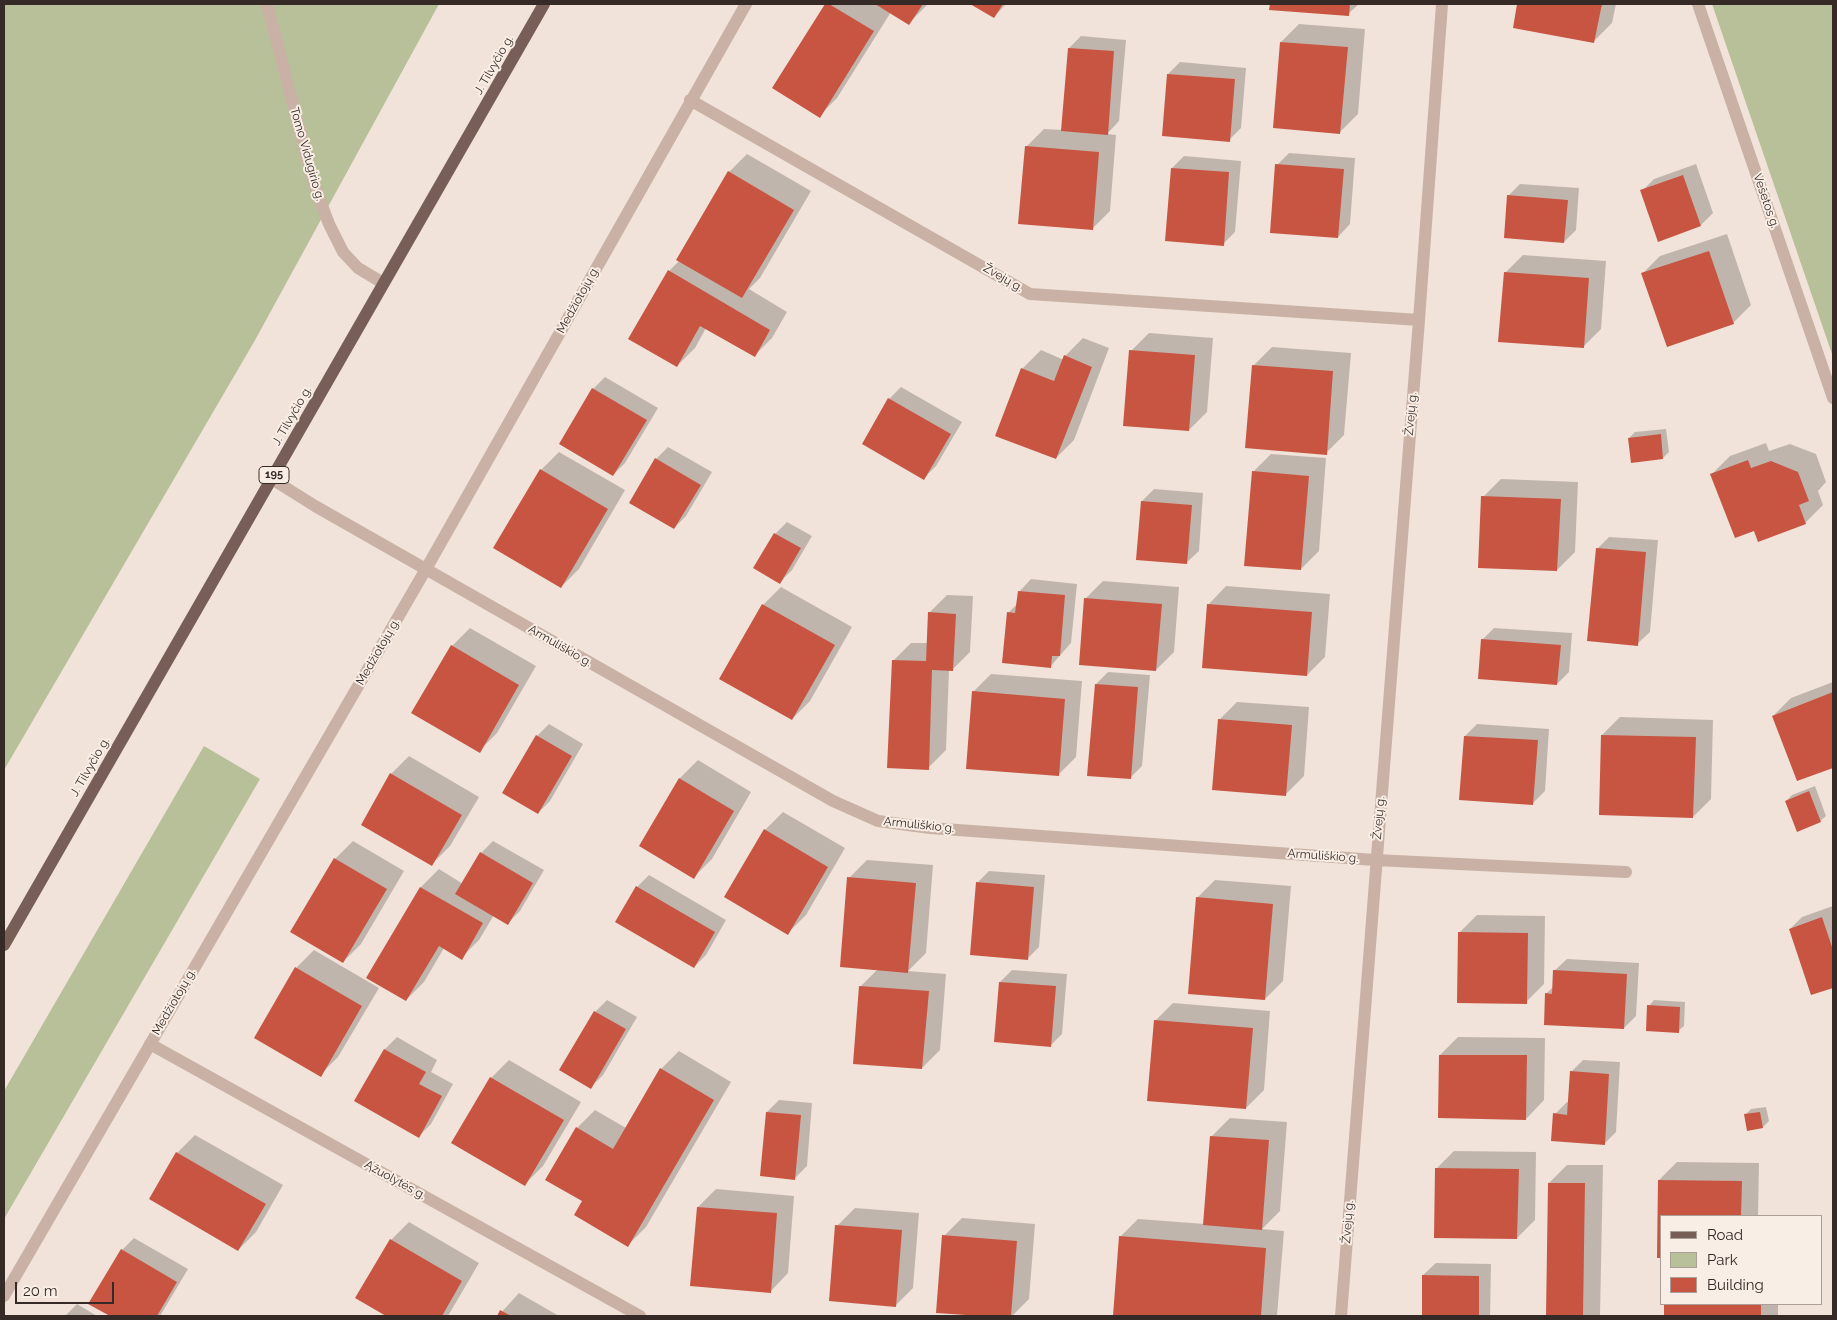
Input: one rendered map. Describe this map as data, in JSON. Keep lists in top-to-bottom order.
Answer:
{
  "streets": {
    "main road": ["J. Tilvyčio g.", "195"],
    "street": [
      "Tomo Vidugirio g.",
      "Vešetos g.",
      "Žvejų g.",
      "Medžiotojų g.",
      "Armuliškio g.",
      "Ąžuolytės g."
    ]
  },
  "crossings": [
    ["J. Tilvyčio g.", "Tomo Vidugirio g."],
    ["J. Tilvyčio g.", "Armuliškio g."],
    ["Žvejų g.", "Medžiotojų g."],
    ["Žvejų g.", "Armuliškio g."],
    ["Medžiotojų g.", "Armuliškio g."],
    ["Medžiotojų g.", "Ąžuolytės g."]
  ],
  "legend": ["Road", "Park", "Building"],
  "scale_bar": "20 m"
}
